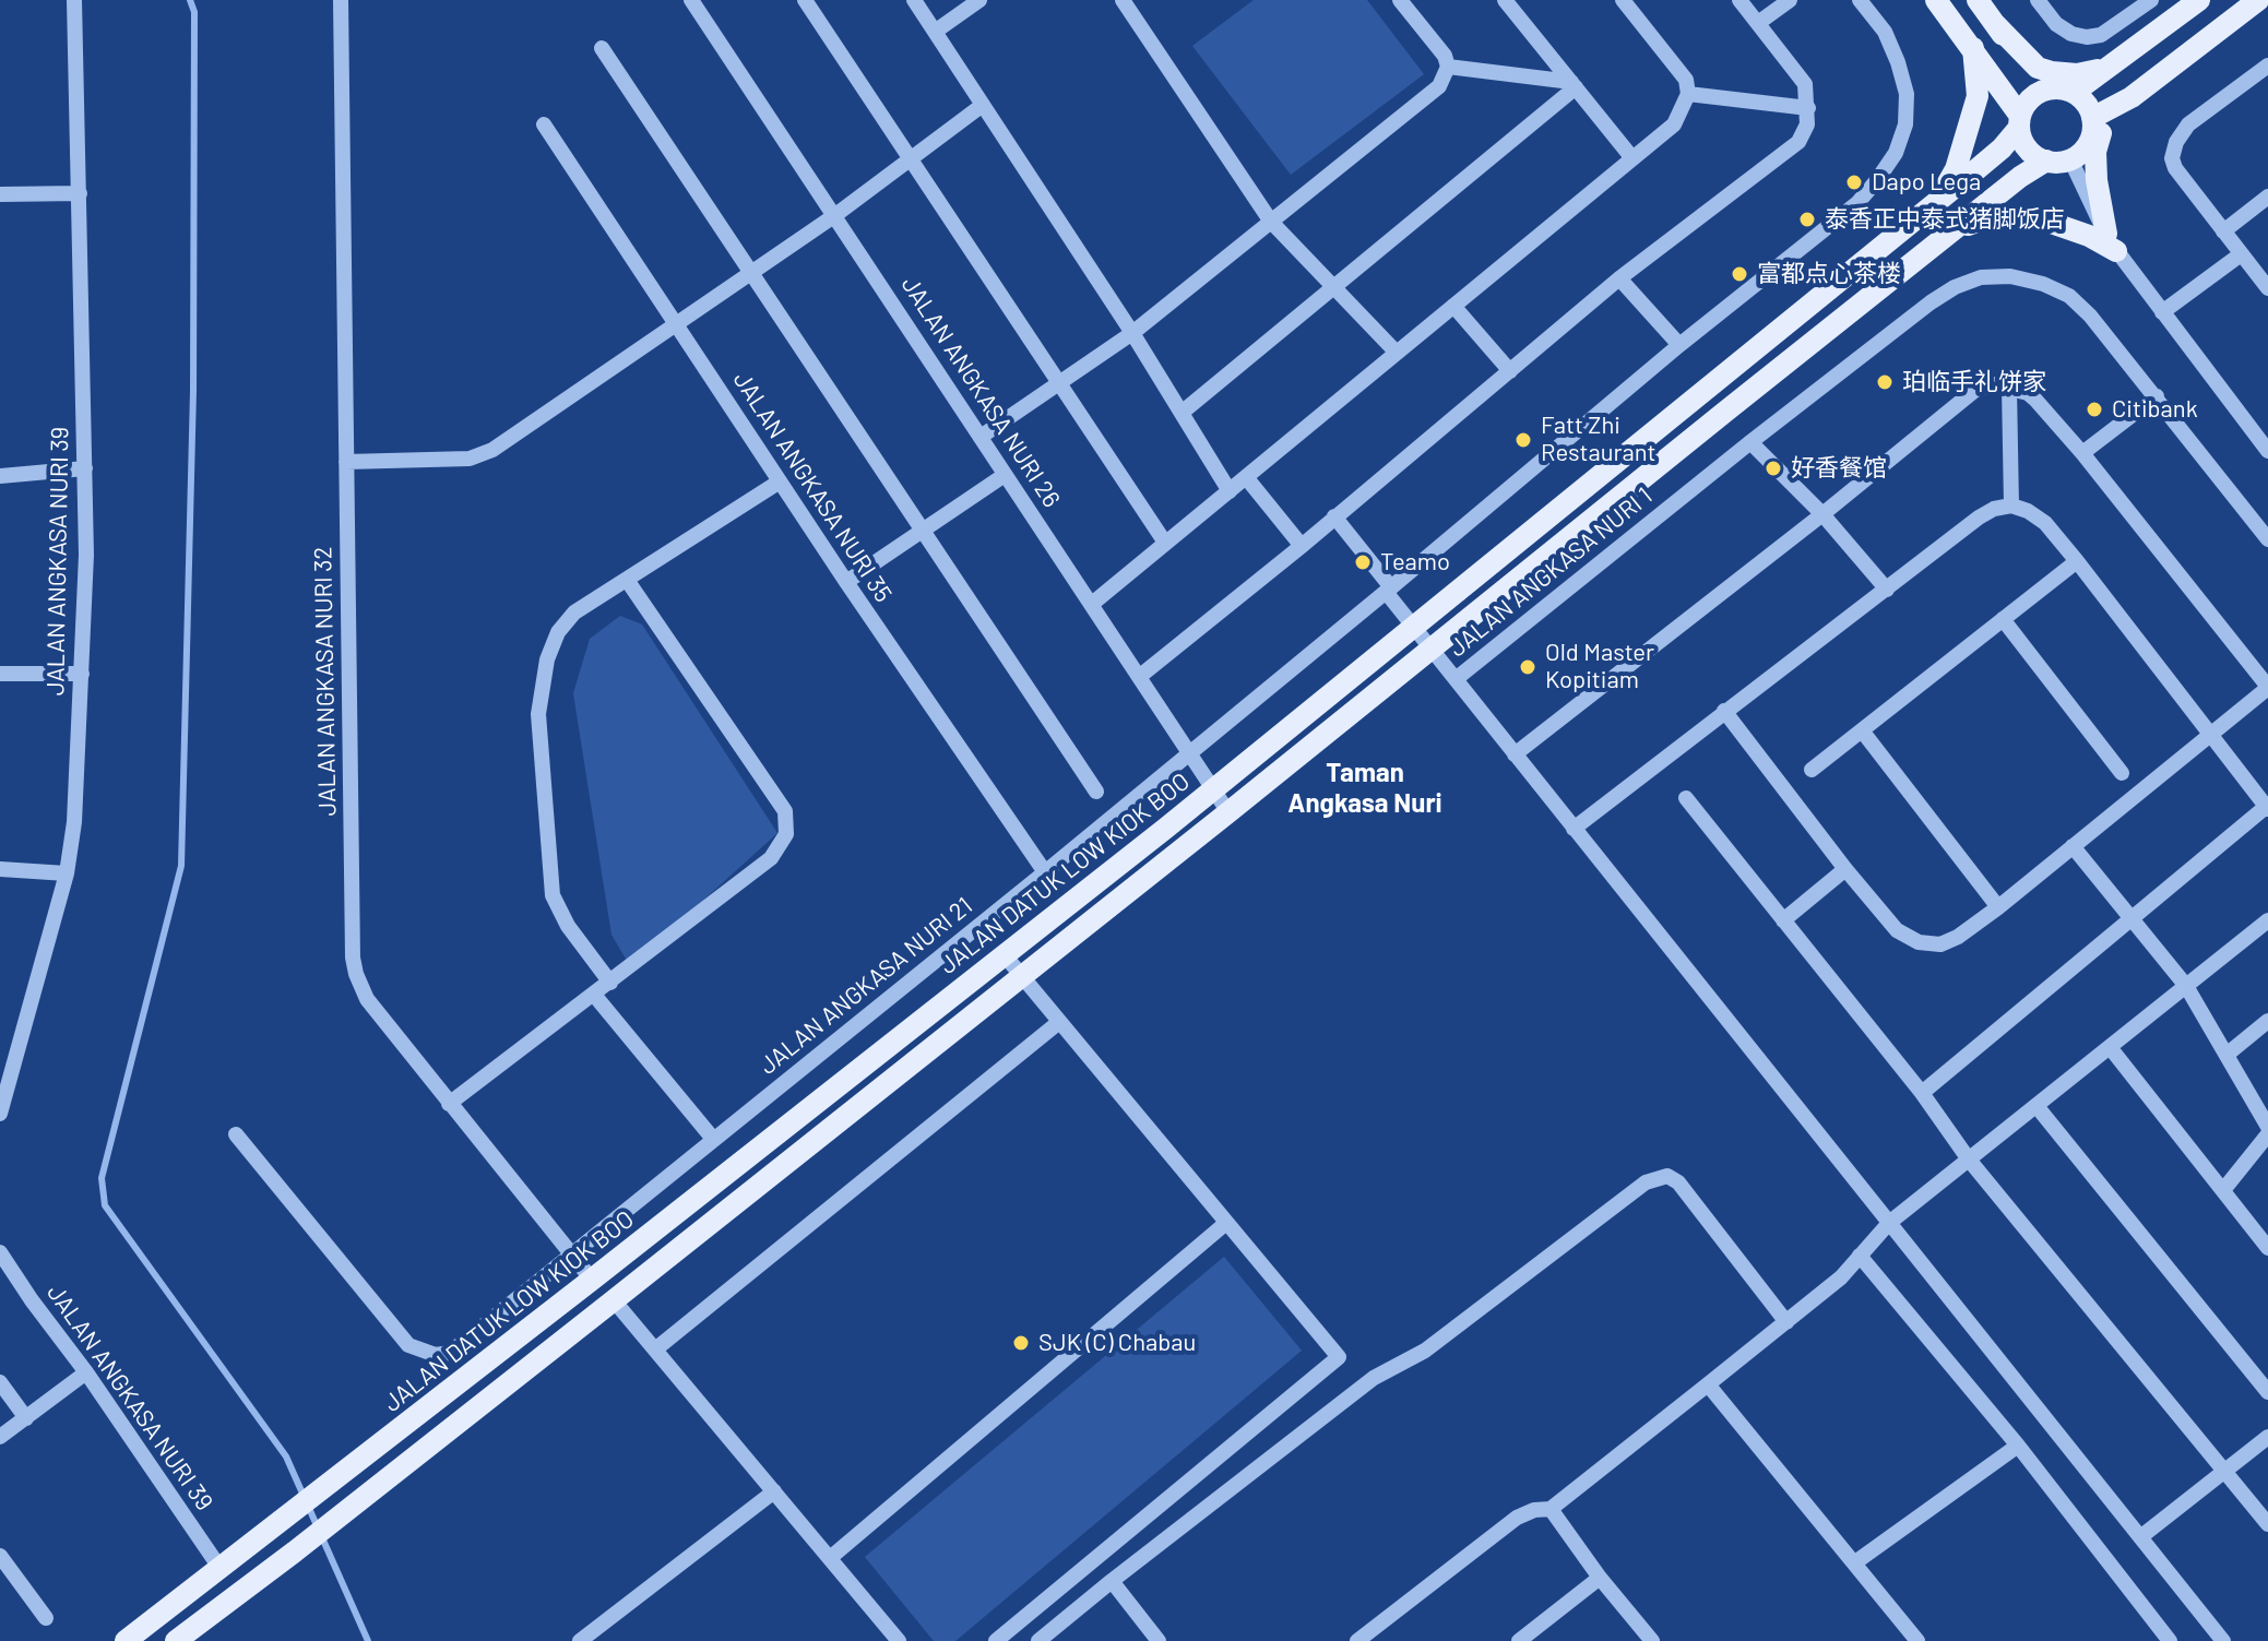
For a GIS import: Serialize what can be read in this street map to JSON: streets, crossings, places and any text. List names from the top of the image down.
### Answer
{
  "streets": {
    "main road": ["JALAN DATUK LOW KIOK BOO"],
    "street": [
      "JALAN ANGKASA NURI 26",
      "JALAN ANGKASA NURI 35",
      "JALAN ANGKASA NURI 39",
      "JALAN ANGKASA NURI 1",
      "JALAN ANGKASA NURI 32",
      "JALAN ANGKASA NURI 21"
    ]
  },
  "crossings": [
    ["JALAN ANGKASA NURI 26", "JALAN DATUK LOW KIOK BOO"],
    ["JALAN ANGKASA NURI 26", "JALAN ANGKASA NURI 21"],
    ["JALAN ANGKASA NURI 35", "JALAN ANGKASA NURI 21"],
    ["JALAN ANGKASA NURI 39", "JALAN DATUK LOW KIOK BOO"],
    ["JALAN ANGKASA NURI 32", "JALAN DATUK LOW KIOK BOO"],
    ["JALAN ANGKASA NURI 32", "JALAN ANGKASA NURI 21"]
  ],
  "districts": ["Taman Angkasa Nuri"],
  "places": [
    "Dapo Lega",
    "泰香正中泰式猪脚饭店",
    "富都点心茶楼",
    "珀临手礼饼家",
    "Citibank",
    "Fatt Zhi Restaurant",
    "好香餐馆",
    "Teamo",
    "Old Master Kopitiam",
    "SJK (C) Chabau"
  ]
}
